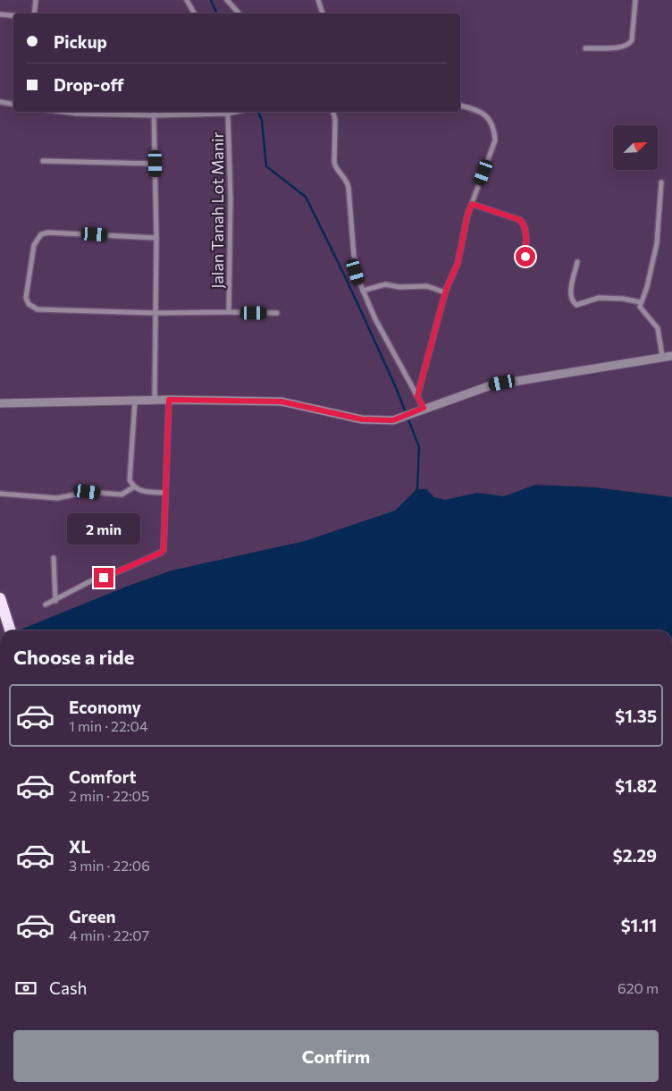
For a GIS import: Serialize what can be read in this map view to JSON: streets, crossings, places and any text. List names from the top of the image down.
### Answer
{
  "streets": {
    "street": ["Jalan Tanah Lot Manir"]
  },
  "north": "top right",
  "page": {
    "banner": ["Pickup", "Drop-off"],
    "bubble": "2 min",
    "heading": "Choose a ride",
    "list": [
      {
        "name": "Economy",
        "note": "1 min · 22:04",
        "value": "$1.35"
      },
      {
        "name": "Comfort",
        "note": "2 min · 22:05",
        "value": "$1.82"
      },
      {
        "name": "XL",
        "note": "3 min · 22:06",
        "value": "$2.29"
      },
      {
        "name": "Green",
        "note": "4 min · 22:07",
        "value": "$1.11"
      }
    ],
    "pay": ["Cash", "620 m"],
    "buttons": "Confirm"
  }
}
